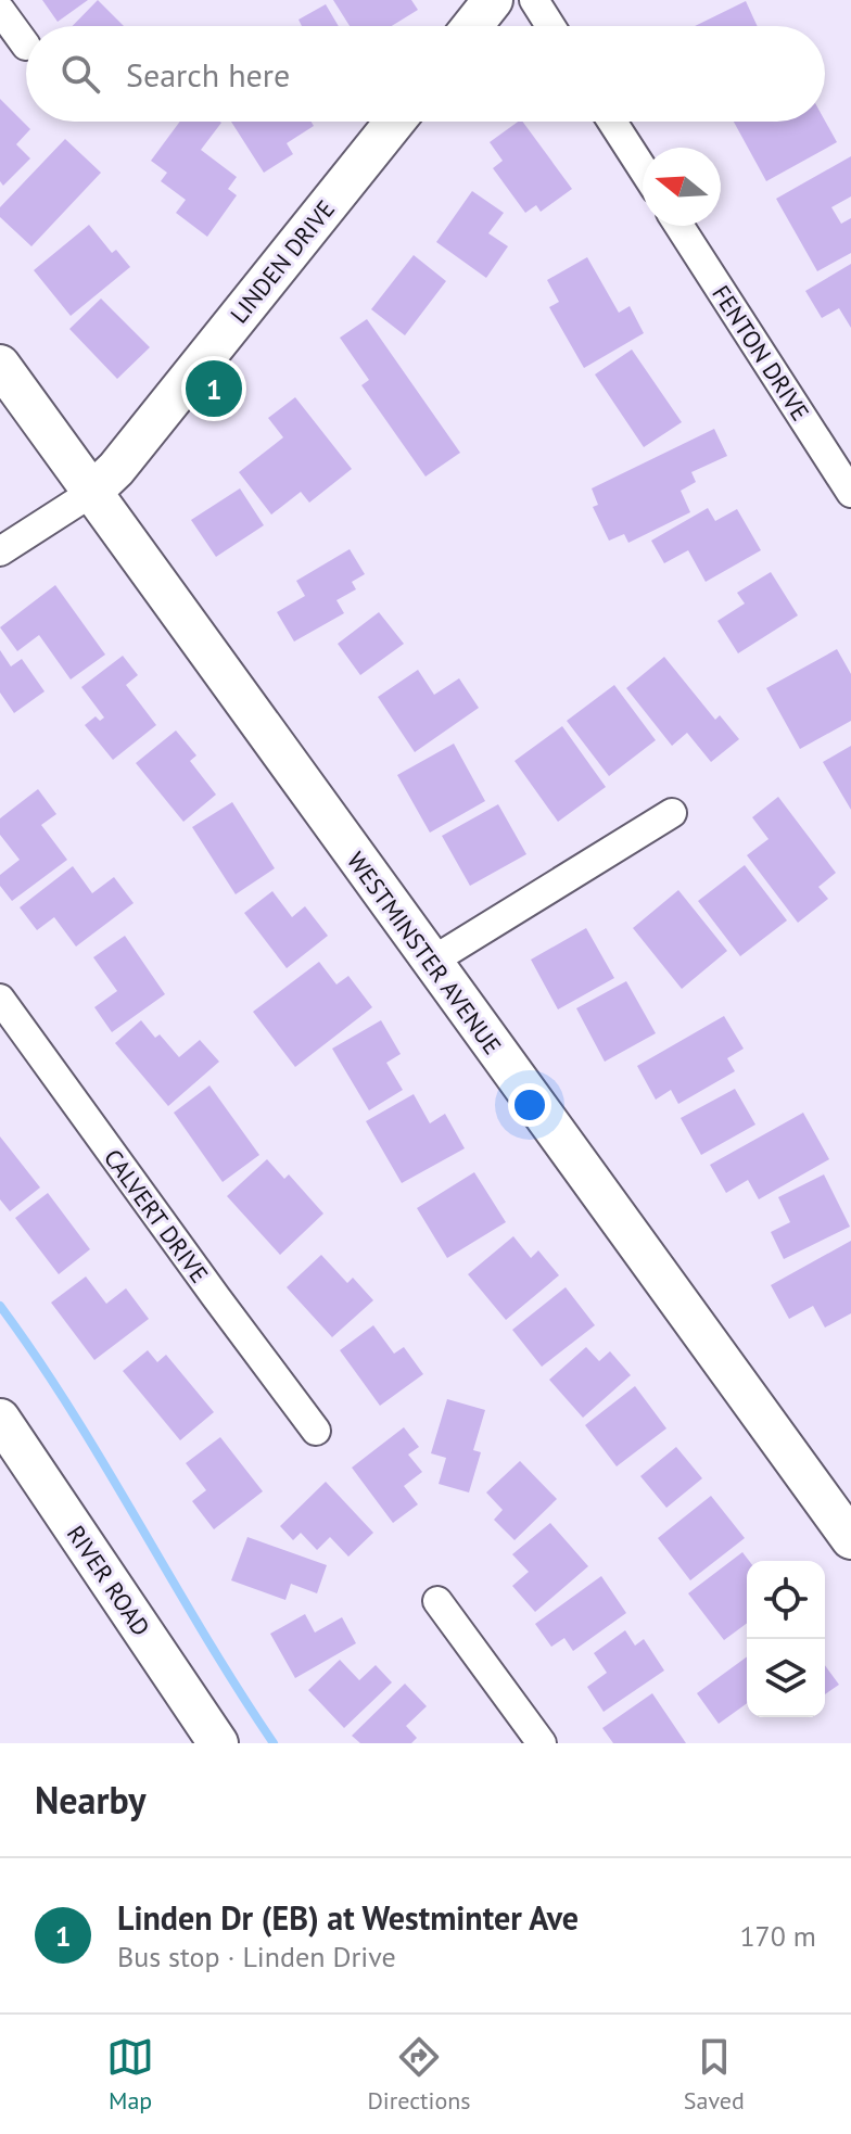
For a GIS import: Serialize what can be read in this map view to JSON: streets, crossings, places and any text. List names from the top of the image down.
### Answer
{
  "streets": {
    "street": [
      "LINDEN DRIVE",
      "FENTON DRIVE",
      "WESTMINSTER AVENUE",
      "CALVERT DRIVE",
      "RIVER ROAD"
    ]
  },
  "crossings": [
    ["LINDEN DRIVE", "WESTMINSTER AVENUE"]
  ],
  "north": "left",
  "page": {
    "search": "Search here",
    "pins": "1",
    "heading": "Nearby",
    "list": [
      {
        "mark": "1",
        "name": "Linden Dr (EB) at Westminter Ave",
        "note": "Bus stop · Linden Drive",
        "value": "170 m"
      }
    ],
    "nav": ["Map", "Directions", "Saved"]
  }
}
